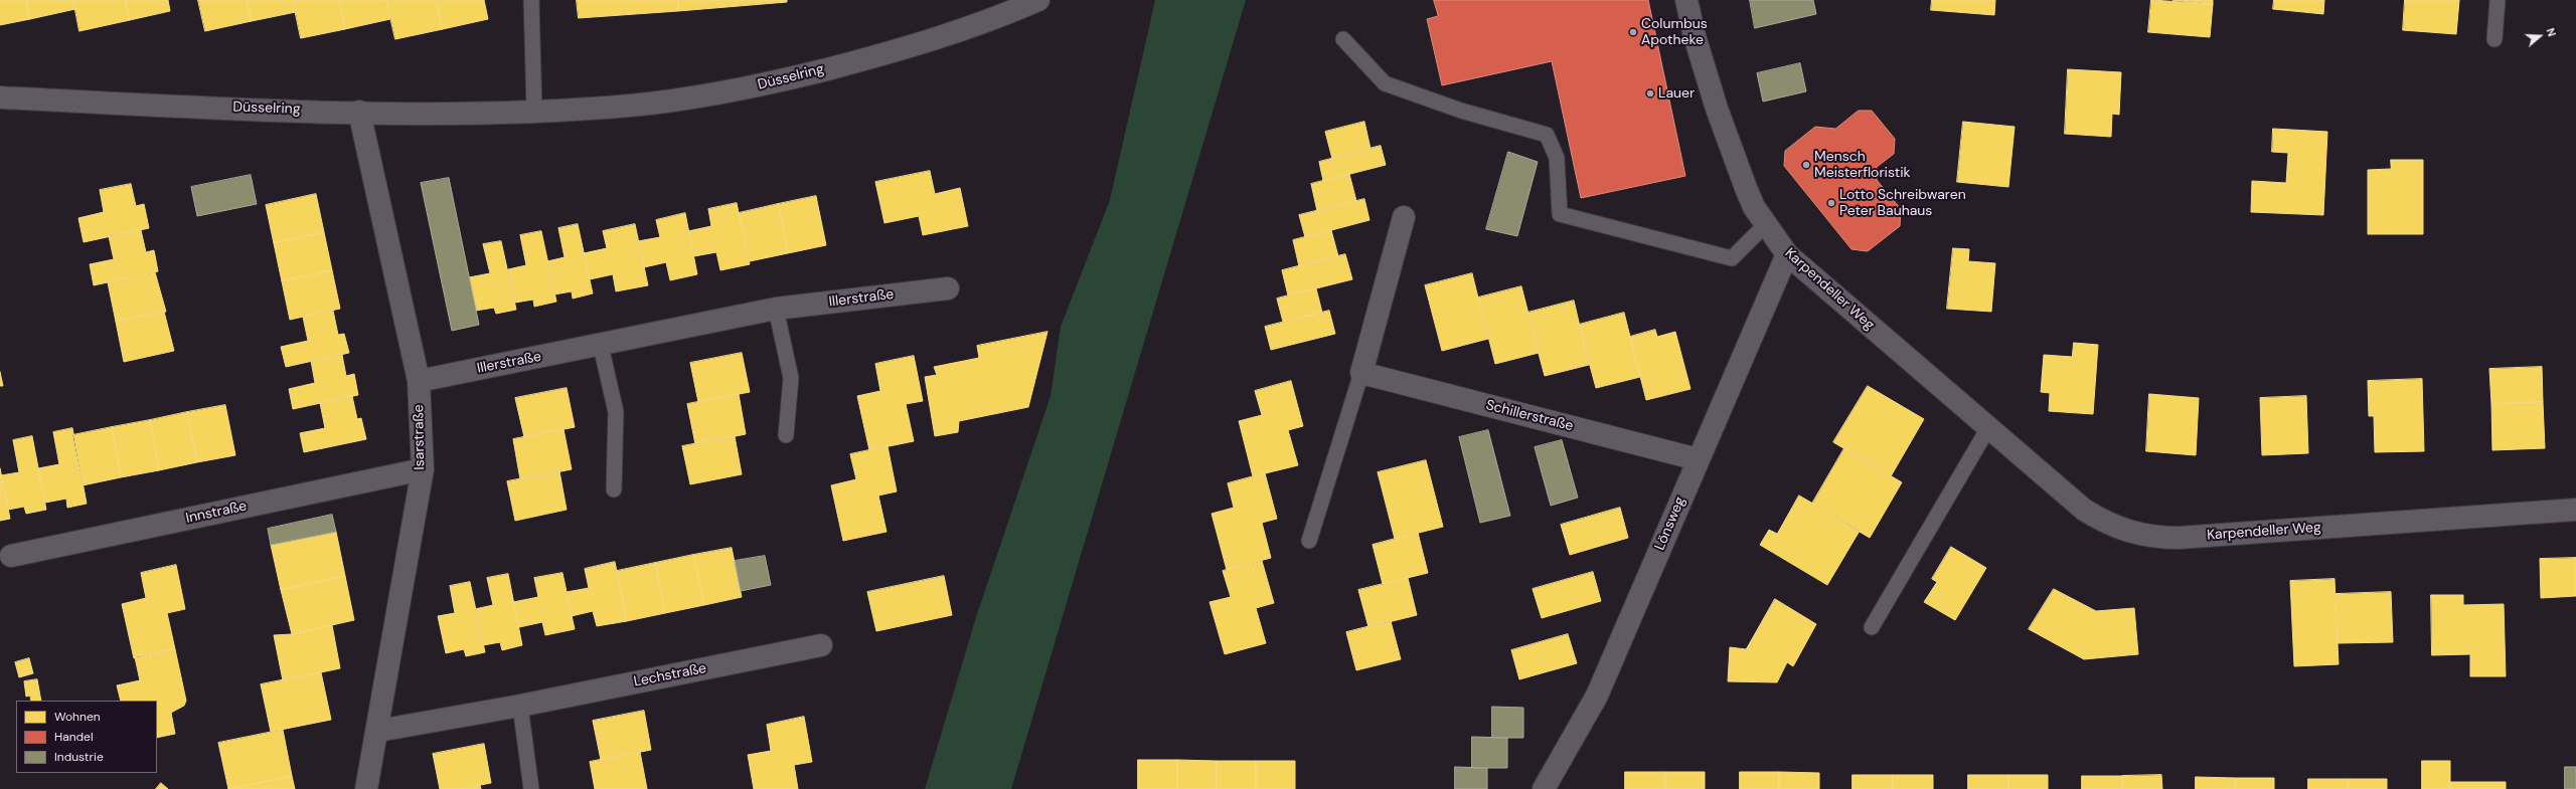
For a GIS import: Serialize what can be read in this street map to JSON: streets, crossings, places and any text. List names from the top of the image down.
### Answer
{
  "streets": {
    "street": [
      "Düsselring",
      "Karpendeller Weg",
      "Illerstraße",
      "Schillerstraße",
      "Isarstraße",
      "Innstraße",
      "Lönsweg",
      "Lechstraße"
    ]
  },
  "crossings": [
    ["Düsselring", "Isarstraße"],
    ["Karpendeller Weg", "Lönsweg"],
    ["Illerstraße", "Isarstraße"],
    ["Schillerstraße", "Lönsweg"],
    ["Isarstraße", "Innstraße"],
    ["Isarstraße", "Lechstraße"]
  ],
  "places": [
    "Columbus Apotheke",
    "Lauer",
    "Mensch Meisterfloristik",
    "Lotto Schreibwaren Peter Bauhaus"
  ],
  "legend": ["Wohnen", "Handel", "Industrie"],
  "north": "right"
}
